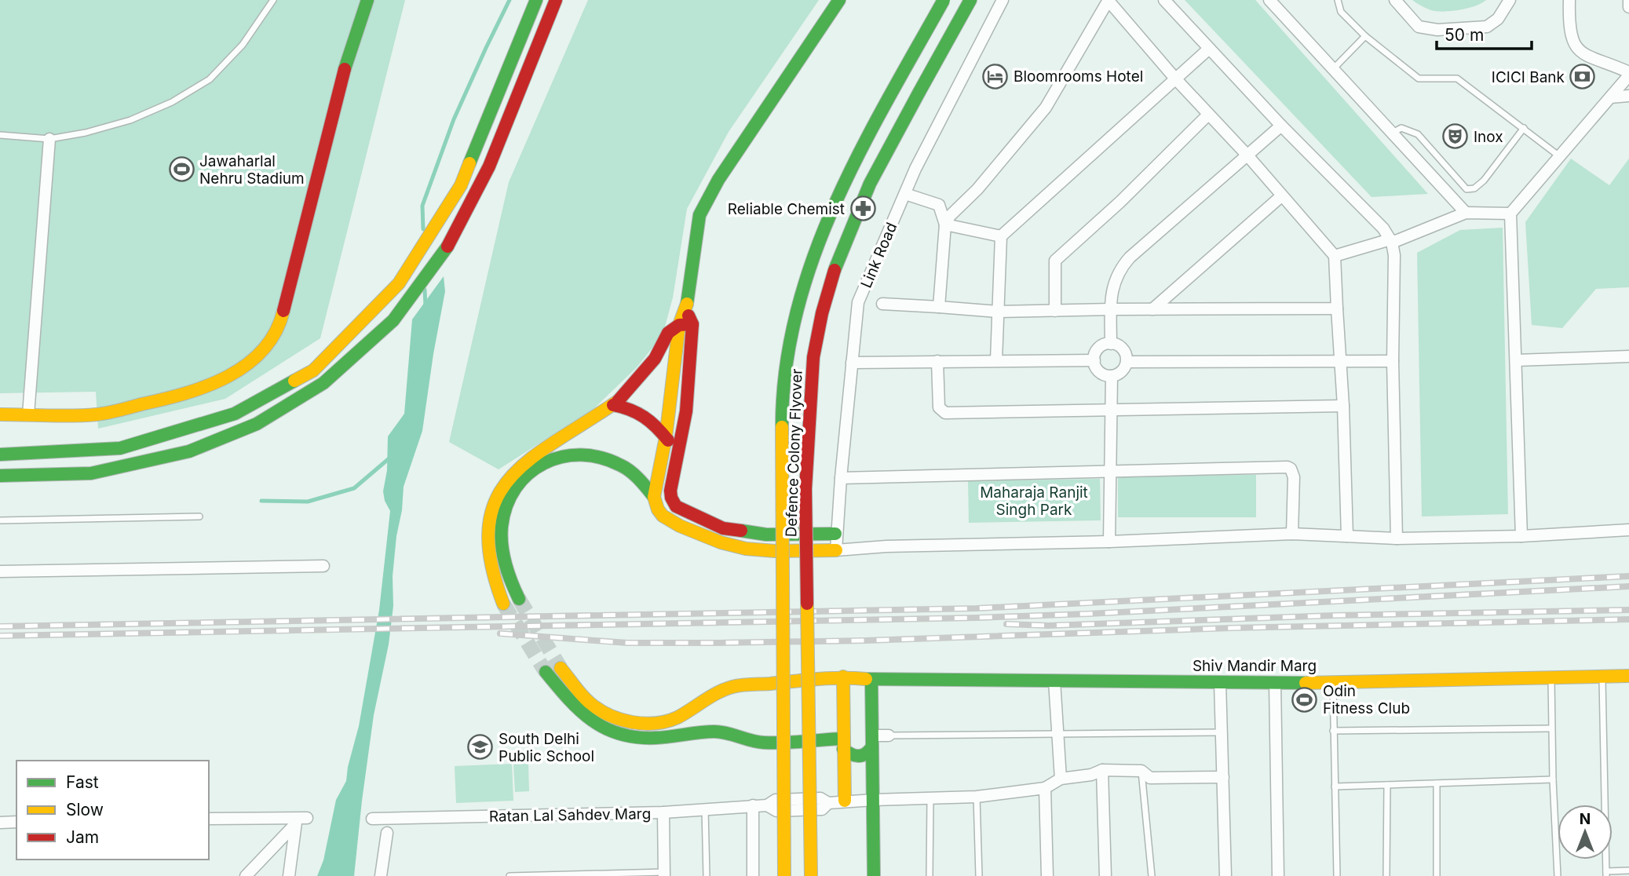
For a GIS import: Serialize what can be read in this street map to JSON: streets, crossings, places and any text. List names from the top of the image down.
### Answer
{
  "streets": {
    "main road": ["Defence Colony Flyover", "Shiv Mandir Marg"],
    "street": ["Link Road", "Ratan Lal Sahdev Marg"]
  },
  "parks": ["Maharaja Ranjit Singh Park"],
  "places": {
    "hotel": ["Bloomrooms Hotel"],
    "bank": ["ICICI Bank"],
    "theatre": ["Inox"],
    "sports": ["Jawaharlal Nehru Stadium", "Odin Fitness Club"],
    "pharmacy": ["Reliable Chemist"],
    "school or university": ["South Delhi Public School"]
  },
  "legend": ["Fast", "Slow", "Jam"],
  "scale_bar": "50 m",
  "north": "top"
}
